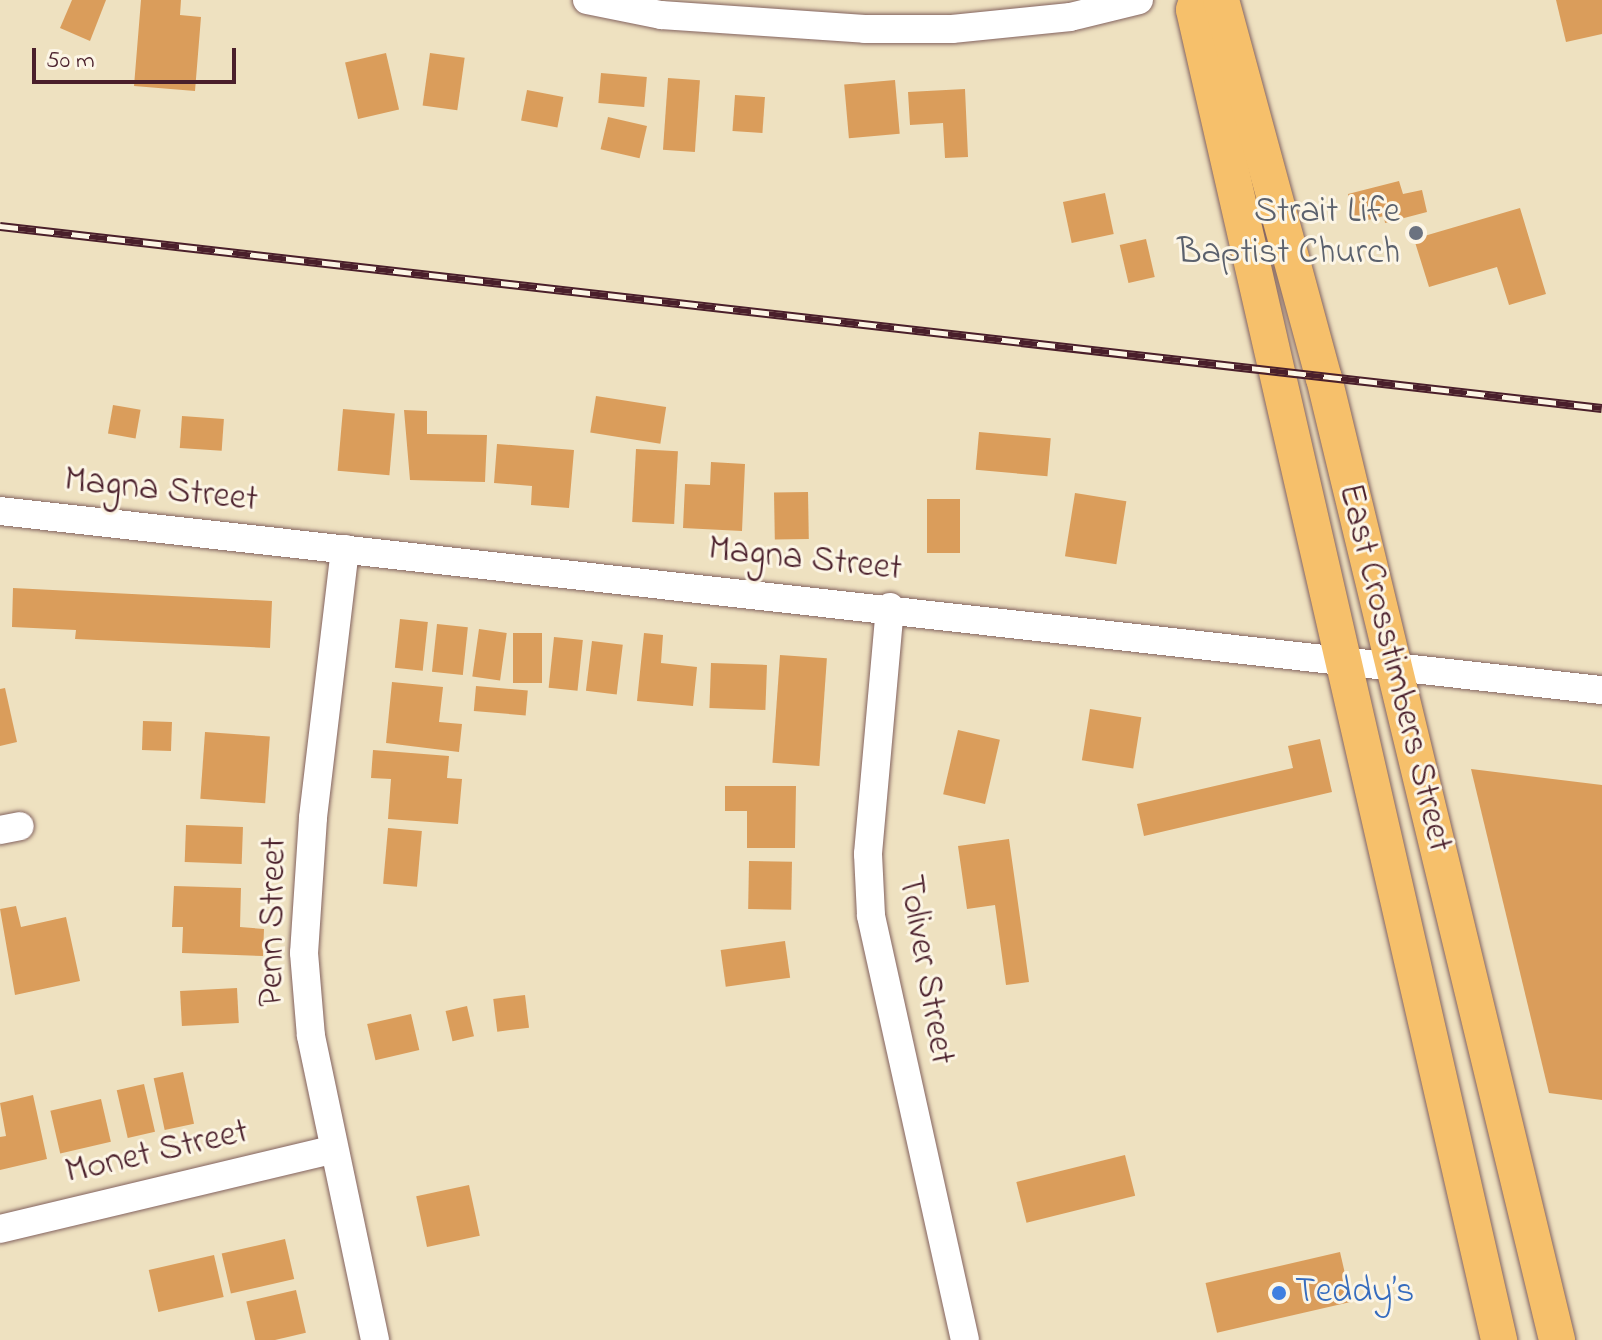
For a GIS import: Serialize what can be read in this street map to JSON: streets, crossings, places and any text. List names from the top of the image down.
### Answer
{
  "streets": {
    "main road": ["East Crosstimbers Street"],
    "street": [
      "Magna Street",
      "Penn Street",
      "Toliver Street",
      "Monet Street"
    ]
  },
  "crossings": [
    ["Magna Street", "East Crosstimbers Street"],
    ["Magna Street", "Penn Street"],
    ["Magna Street", "Toliver Street"],
    ["Penn Street", "Monet Street"]
  ],
  "places": ["Strait Life Baptist Church", "Teddy’s"],
  "scale_bar": "50 m"
}
